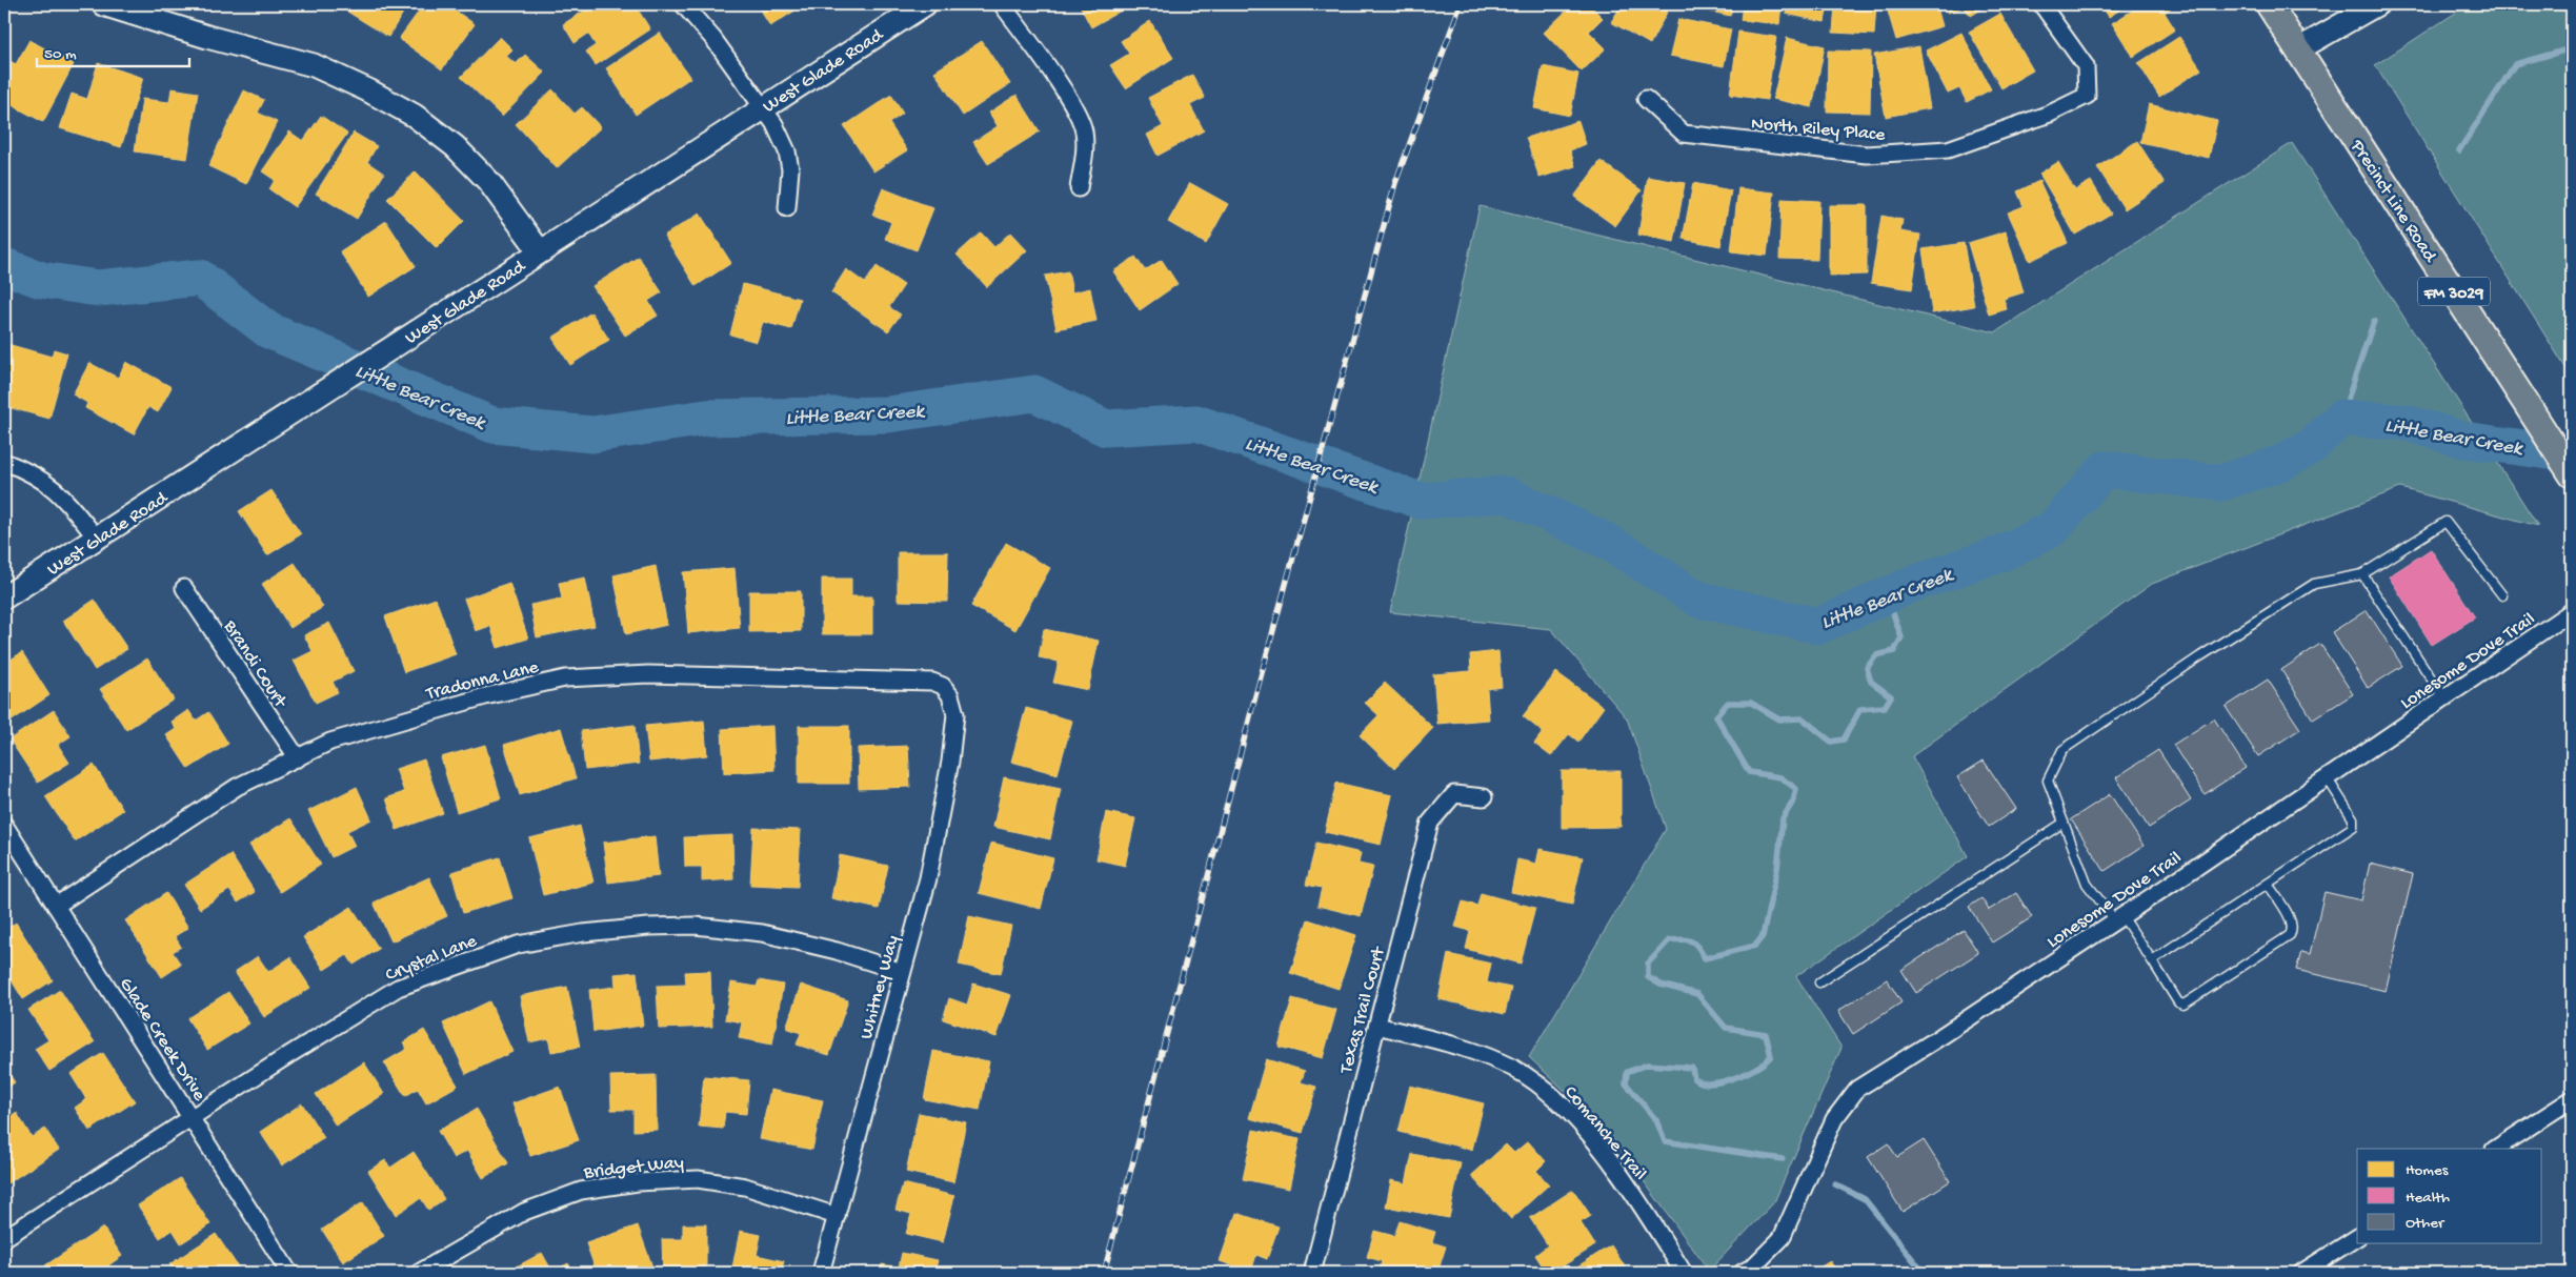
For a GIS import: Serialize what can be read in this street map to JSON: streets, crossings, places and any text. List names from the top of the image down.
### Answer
{
  "streets": {
    "main road": ["West Glade Road", "Precinct Line Road", "FM 3029"],
    "street": [
      "North Riley Place",
      "Lonesome Dove Trail",
      "Brandi Court",
      "Tradonna Lane",
      "Crystal Lane",
      "Whitney Way",
      "Texas Trail Court",
      "Glade Creek Drive",
      "Comanche Trail",
      "Bridget Way"
    ]
  },
  "crossings": [
    ["Brandi Court", "Tradonna Lane"],
    ["Tradonna Lane", "Whitney Way"],
    ["Tradonna Lane", "Glade Creek Drive"],
    ["Crystal Lane", "Whitney Way"],
    ["Crystal Lane", "Glade Creek Drive"],
    ["Whitney Way", "Bridget Way"],
    ["Texas Trail Court", "Comanche Trail"]
  ],
  "water": ["Little Bear Creek"],
  "legend": ["Homes", "Health", "Other"],
  "scale_bar": "50 m"
}
